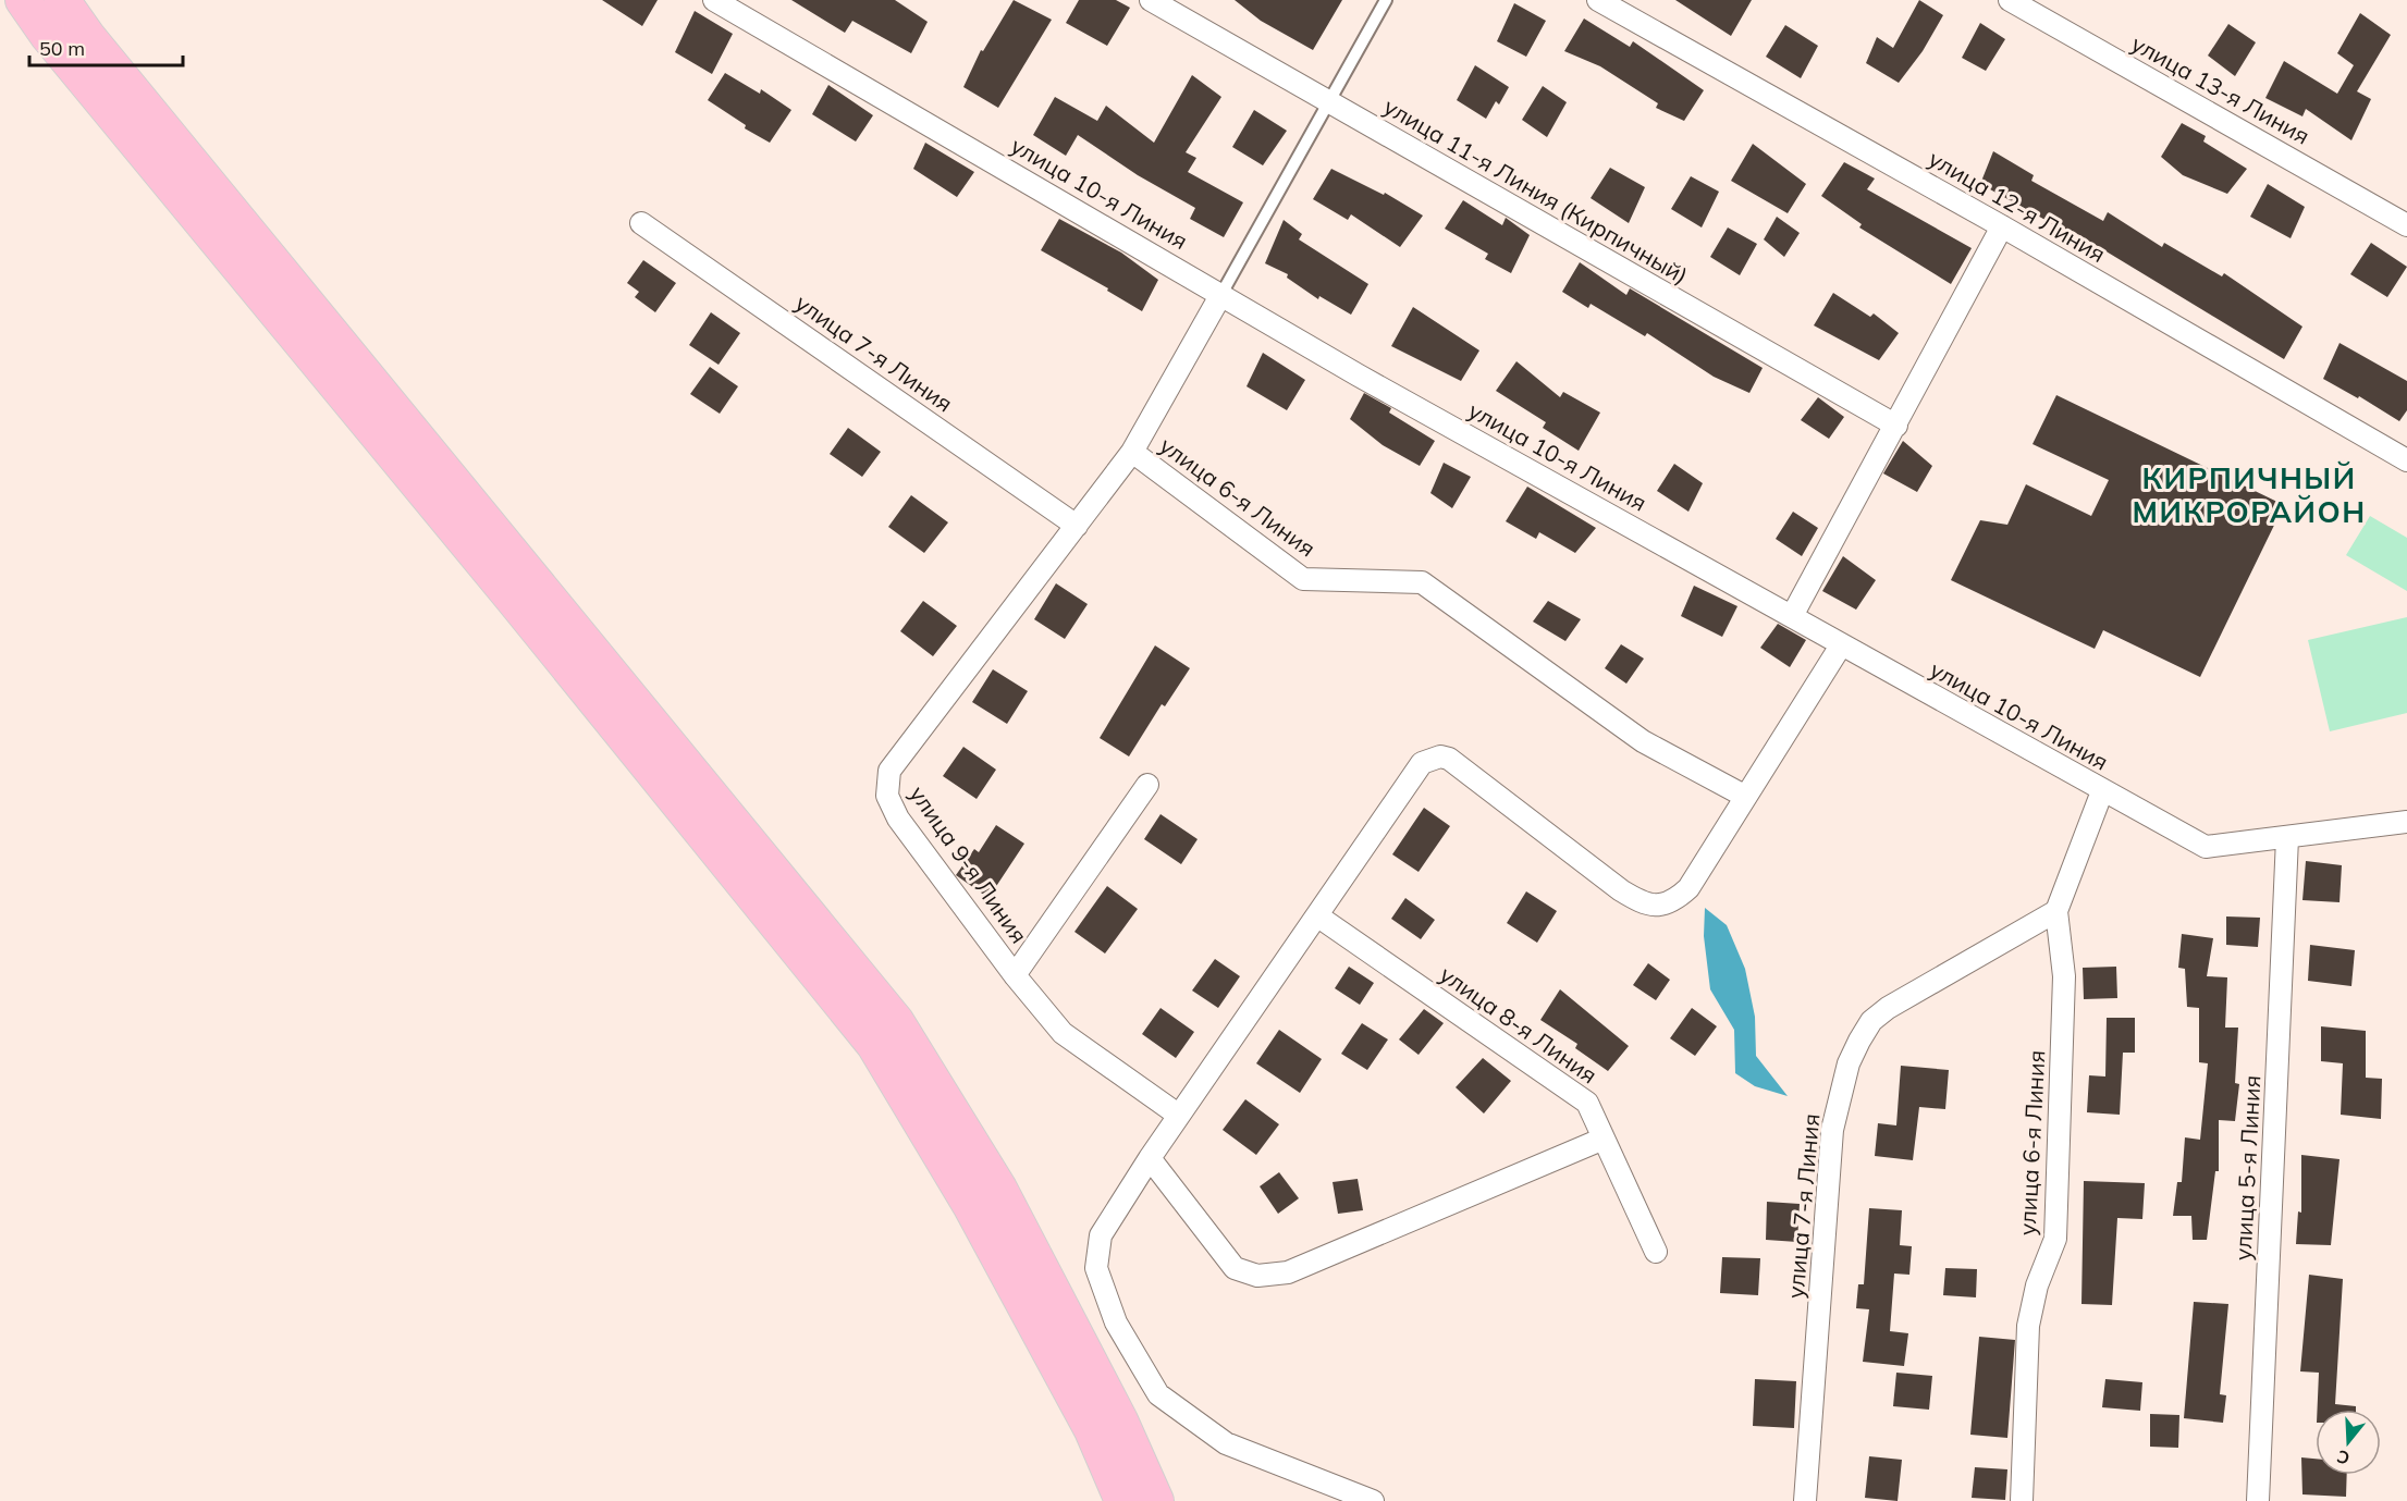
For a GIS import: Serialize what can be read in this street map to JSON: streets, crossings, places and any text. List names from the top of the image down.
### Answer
{
  "streets": {
    "street": [
      "улица 13-я Линия",
      "улица 11-я Линия (Кирпичный)",
      "улица 10-я Линия",
      "улица 12-я Линия",
      "улица 7-я Линия",
      "улица 6-я Линия",
      "улица 9-я Линия",
      "улица 8-я Линия",
      "улица 5-я Линия"
    ]
  },
  "crossings": [
    ["улица 10-я Линия", "улица 6-я Линия"],
    ["улица 10-я Линия", "улица 5-я Линия"],
    ["улица 7-я Линия", "улица 6-я Линия"],
    ["улица 7-я Линия", "улица 9-я Линия"],
    ["улица 6-я Линия", "улица 9-я Линия"]
  ],
  "districts": ["КИРПИЧНЫЙ МИКРОРАЙОН"],
  "scale_bar": "50 m",
  "north": "bottom"
}
